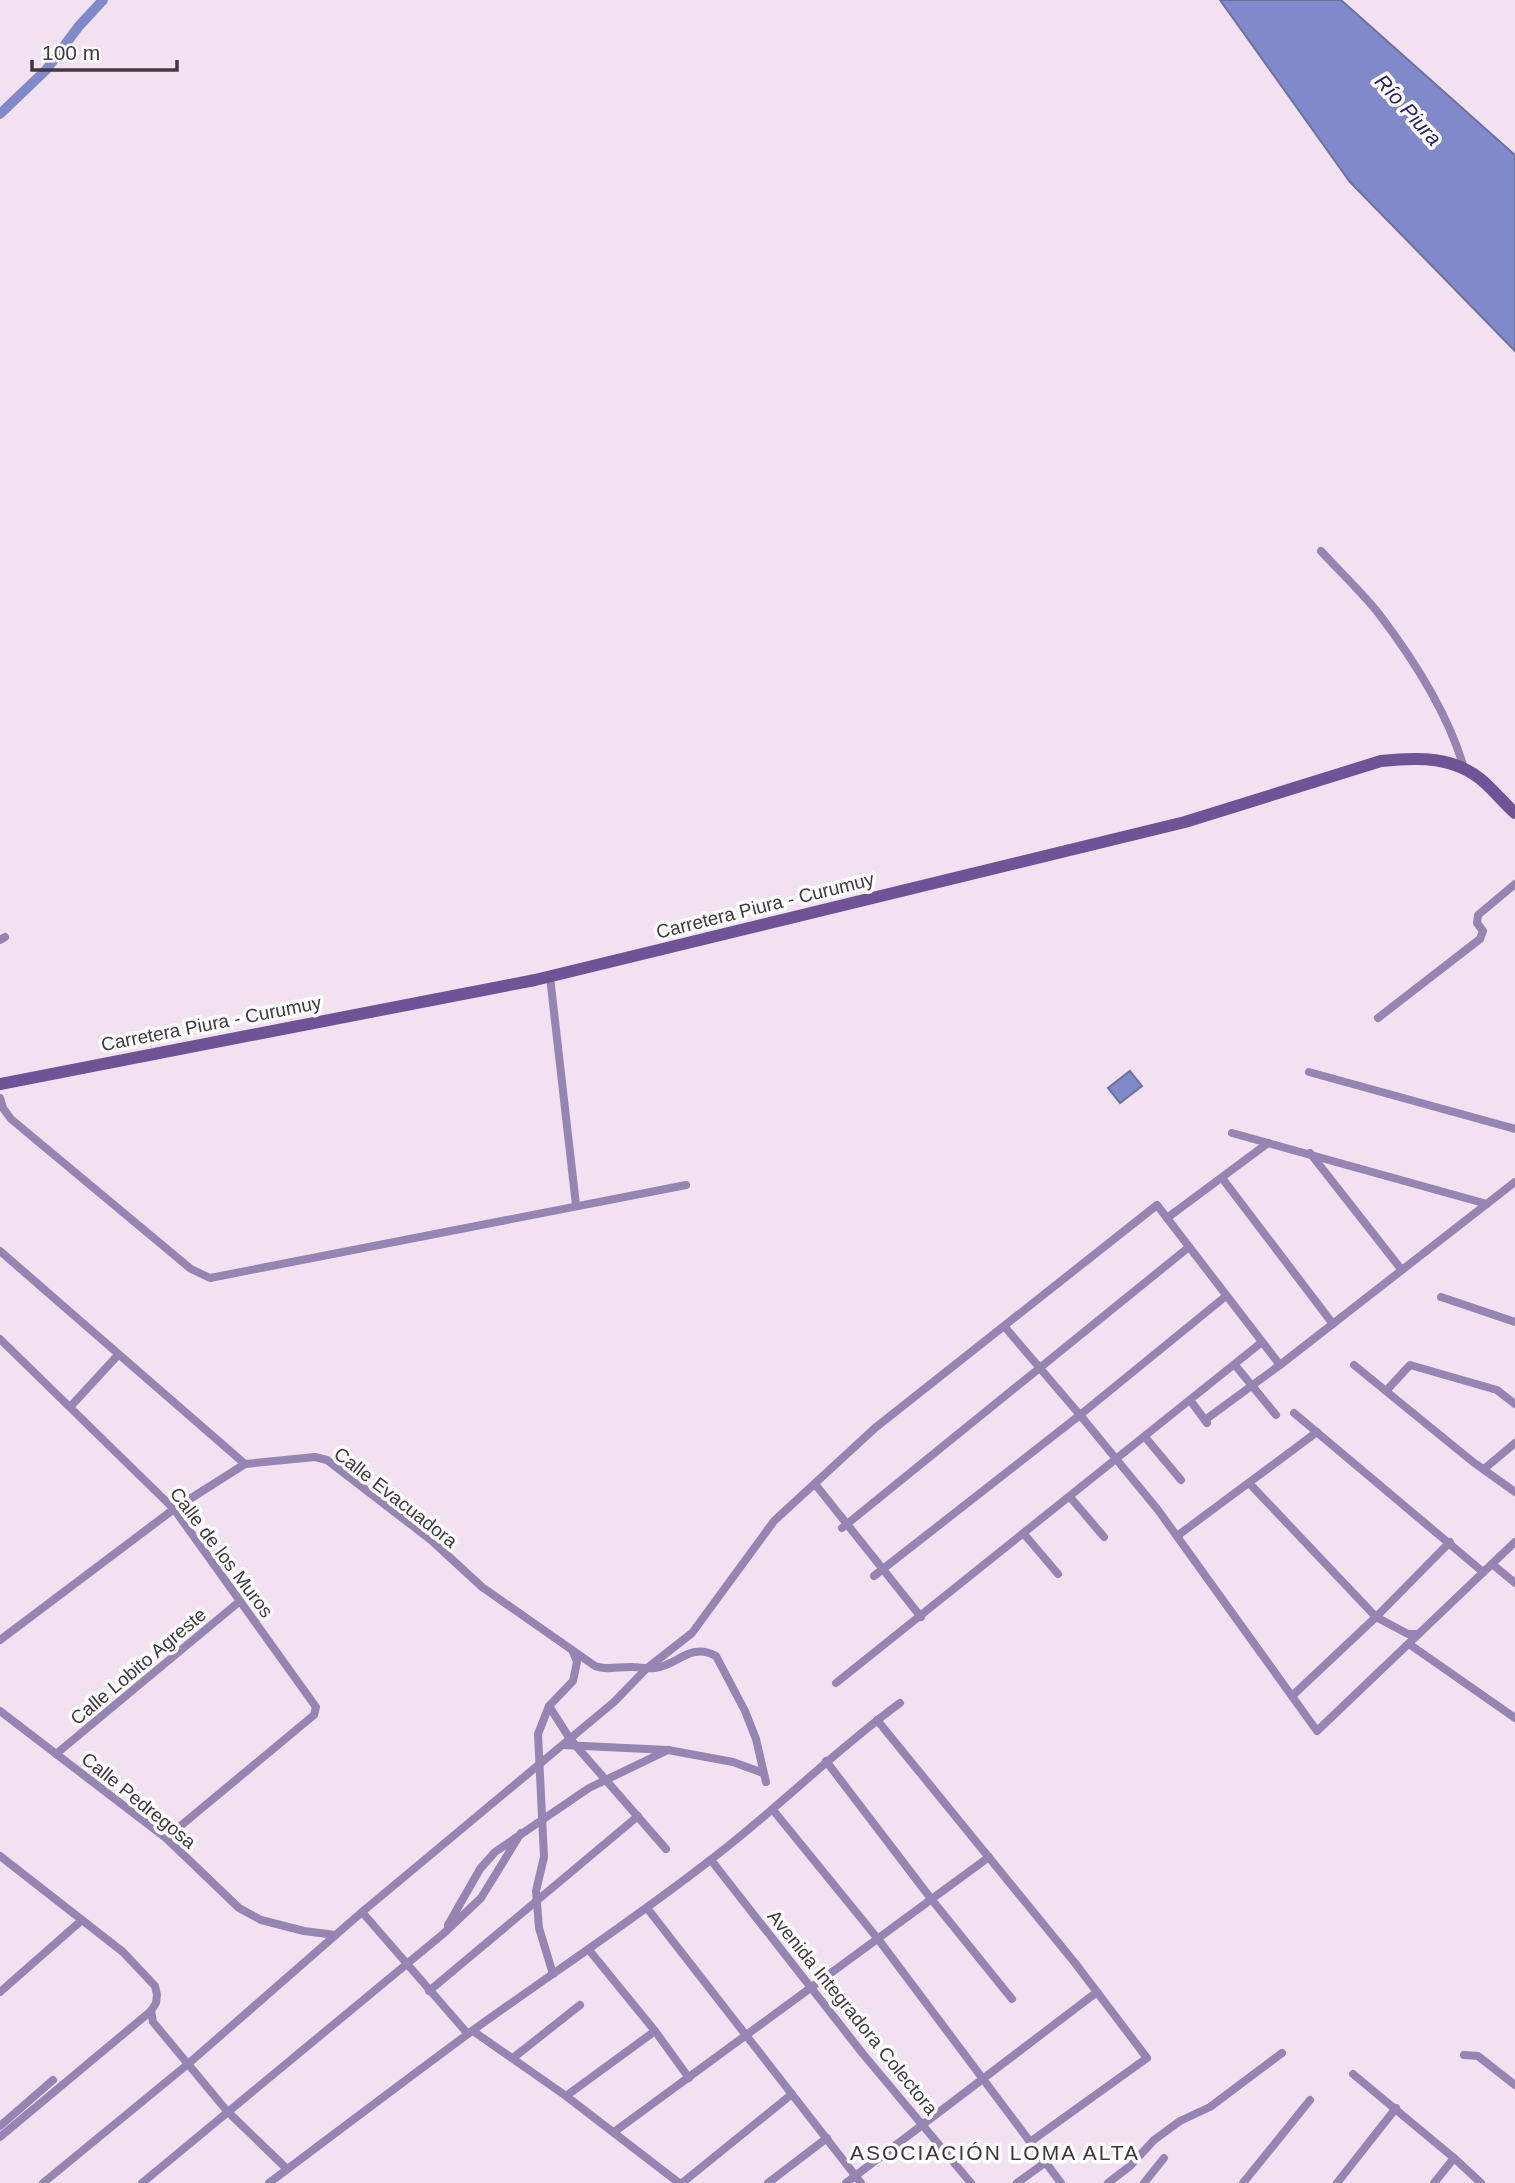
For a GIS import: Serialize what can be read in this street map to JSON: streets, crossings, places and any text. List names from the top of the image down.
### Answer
{
  "streets": {
    "main road": ["Carretera Piura - Curumuy"],
    "street": [
      "Calle Evacuadora",
      "Calle de los Muros",
      "Calle Lobito Agreste",
      "Calle Pedregosa",
      "Avenida Integradora Colectora"
    ]
  },
  "crossings": [
    ["Calle de los Muros", "Calle Lobito Agreste"],
    ["Calle de los Muros", "Calle Pedregosa"],
    ["Calle Lobito Agreste", "Calle Pedregosa"]
  ],
  "districts": ["ASOCIACIÓN LOMA ALTA"],
  "water": ["Río Piura"],
  "scale_bar": "100 m"
}
